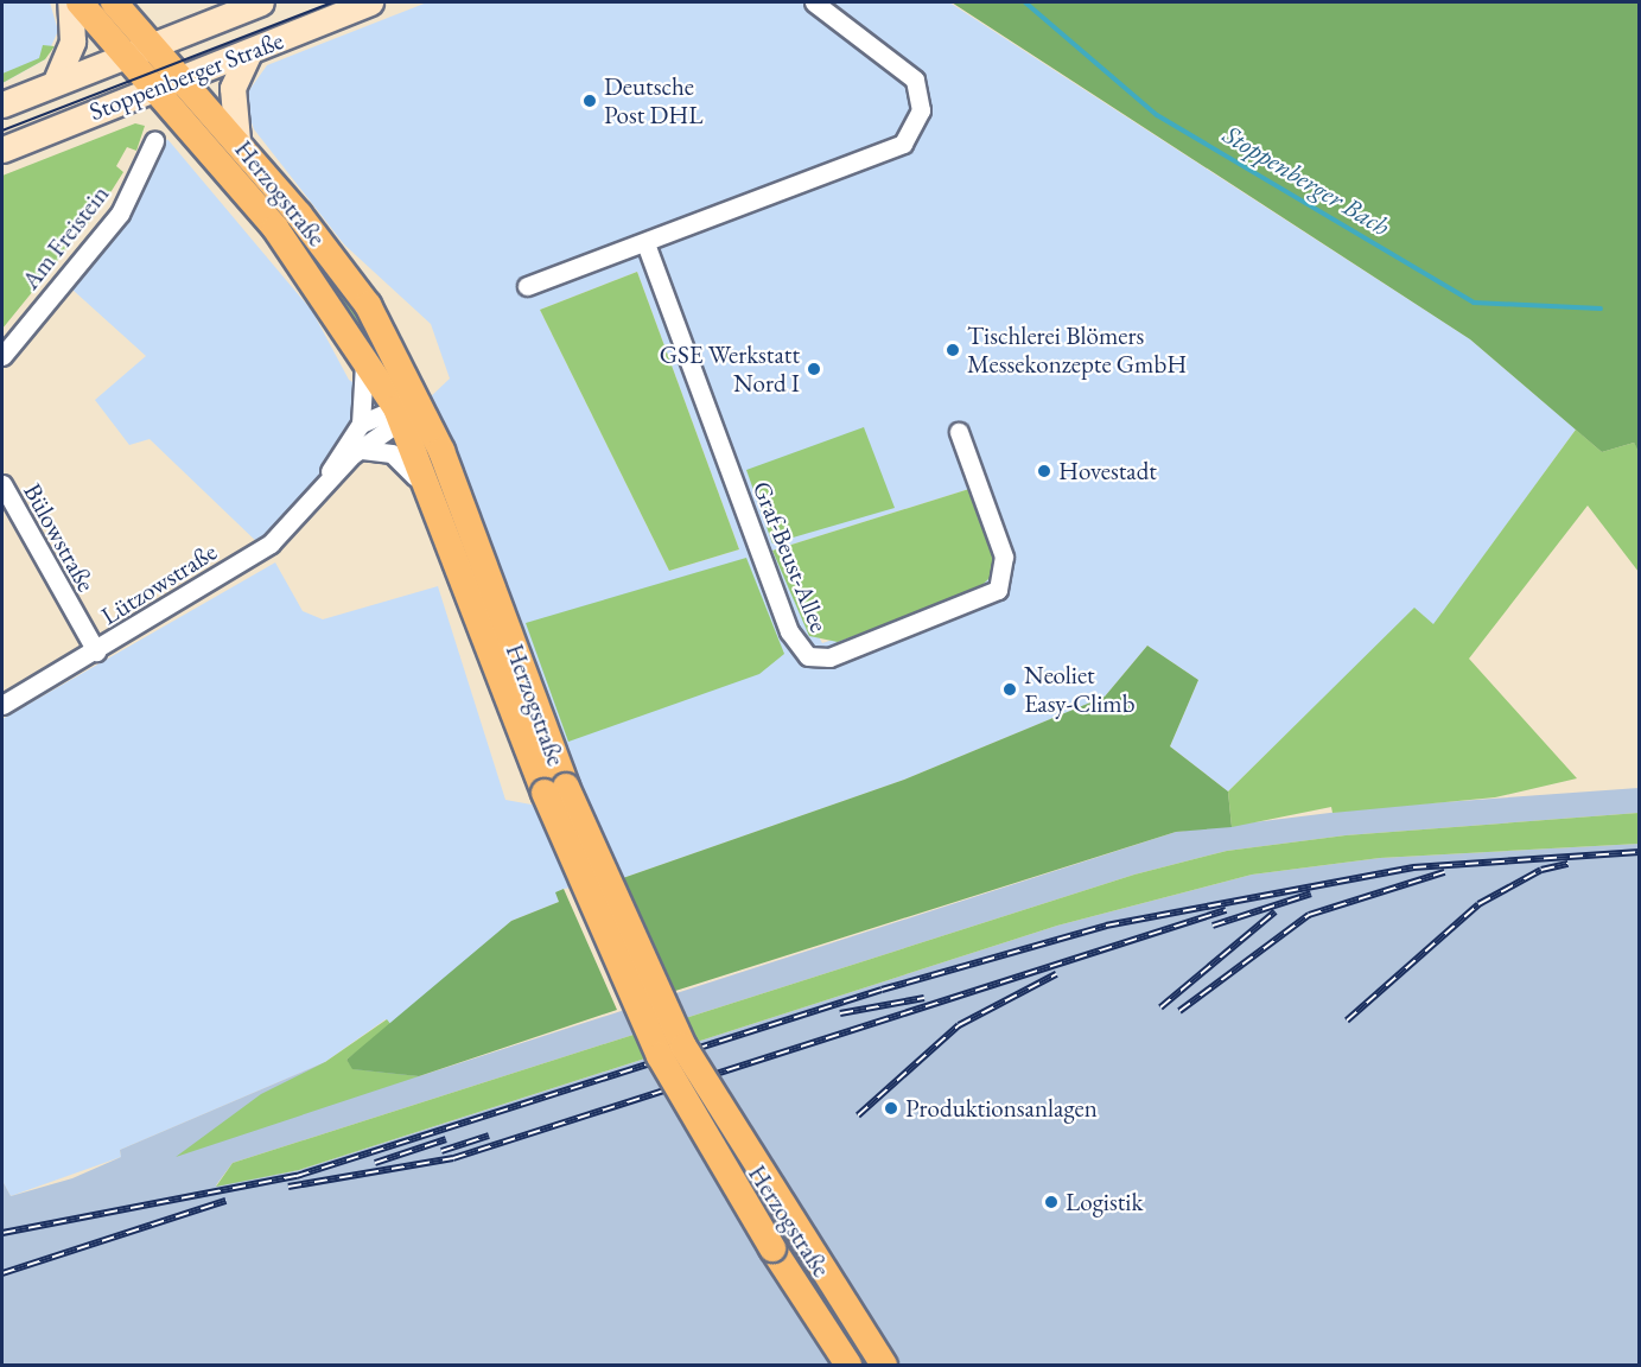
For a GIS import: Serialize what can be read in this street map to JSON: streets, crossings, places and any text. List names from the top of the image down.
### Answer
{
  "streets": {
    "main road": ["Stoppenberger Straße", "Herzogstraße"],
    "street": [
      "Am Freistein",
      "Bülowstraße",
      "Graf-Beust-Allee",
      "Lützowstraße"
    ]
  },
  "crossings": [
    ["Stoppenberger Straße", "Herzogstraße"],
    ["Herzogstraße", "Lützowstraße"],
    ["Bülowstraße", "Lützowstraße"]
  ],
  "water": ["Stoppenberger Bach"],
  "places": [
    "Deutsche Post DHL",
    "Tischlerei Blömers Messekonzepte GmbH",
    "GSE Werkstatt Nord I",
    "Hovestadt",
    "Neoliet Easy-Climb",
    "Produktionsanlagen",
    "Logistik"
  ]
}
